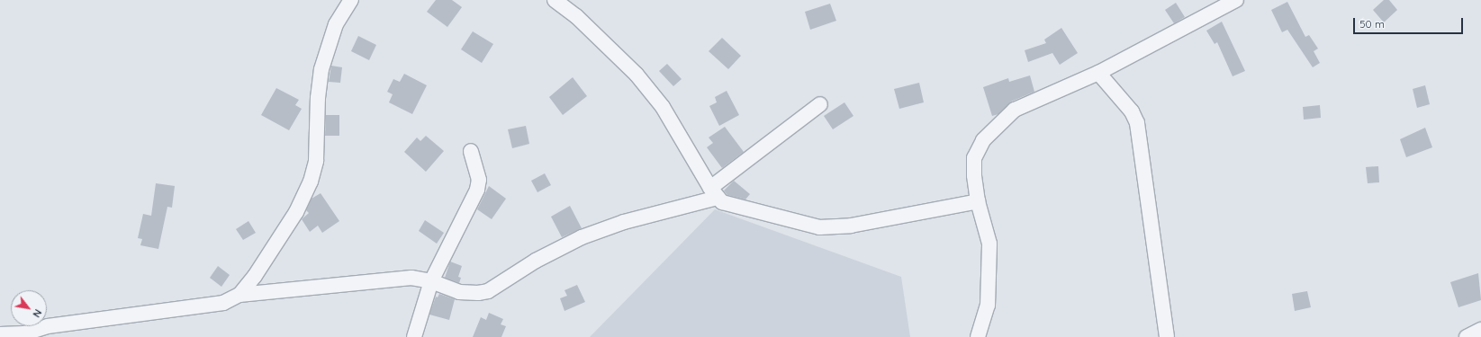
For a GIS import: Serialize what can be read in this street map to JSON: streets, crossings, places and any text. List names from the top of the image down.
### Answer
{
  "scale_bar": "50 m",
  "north": "bottom right"
}
